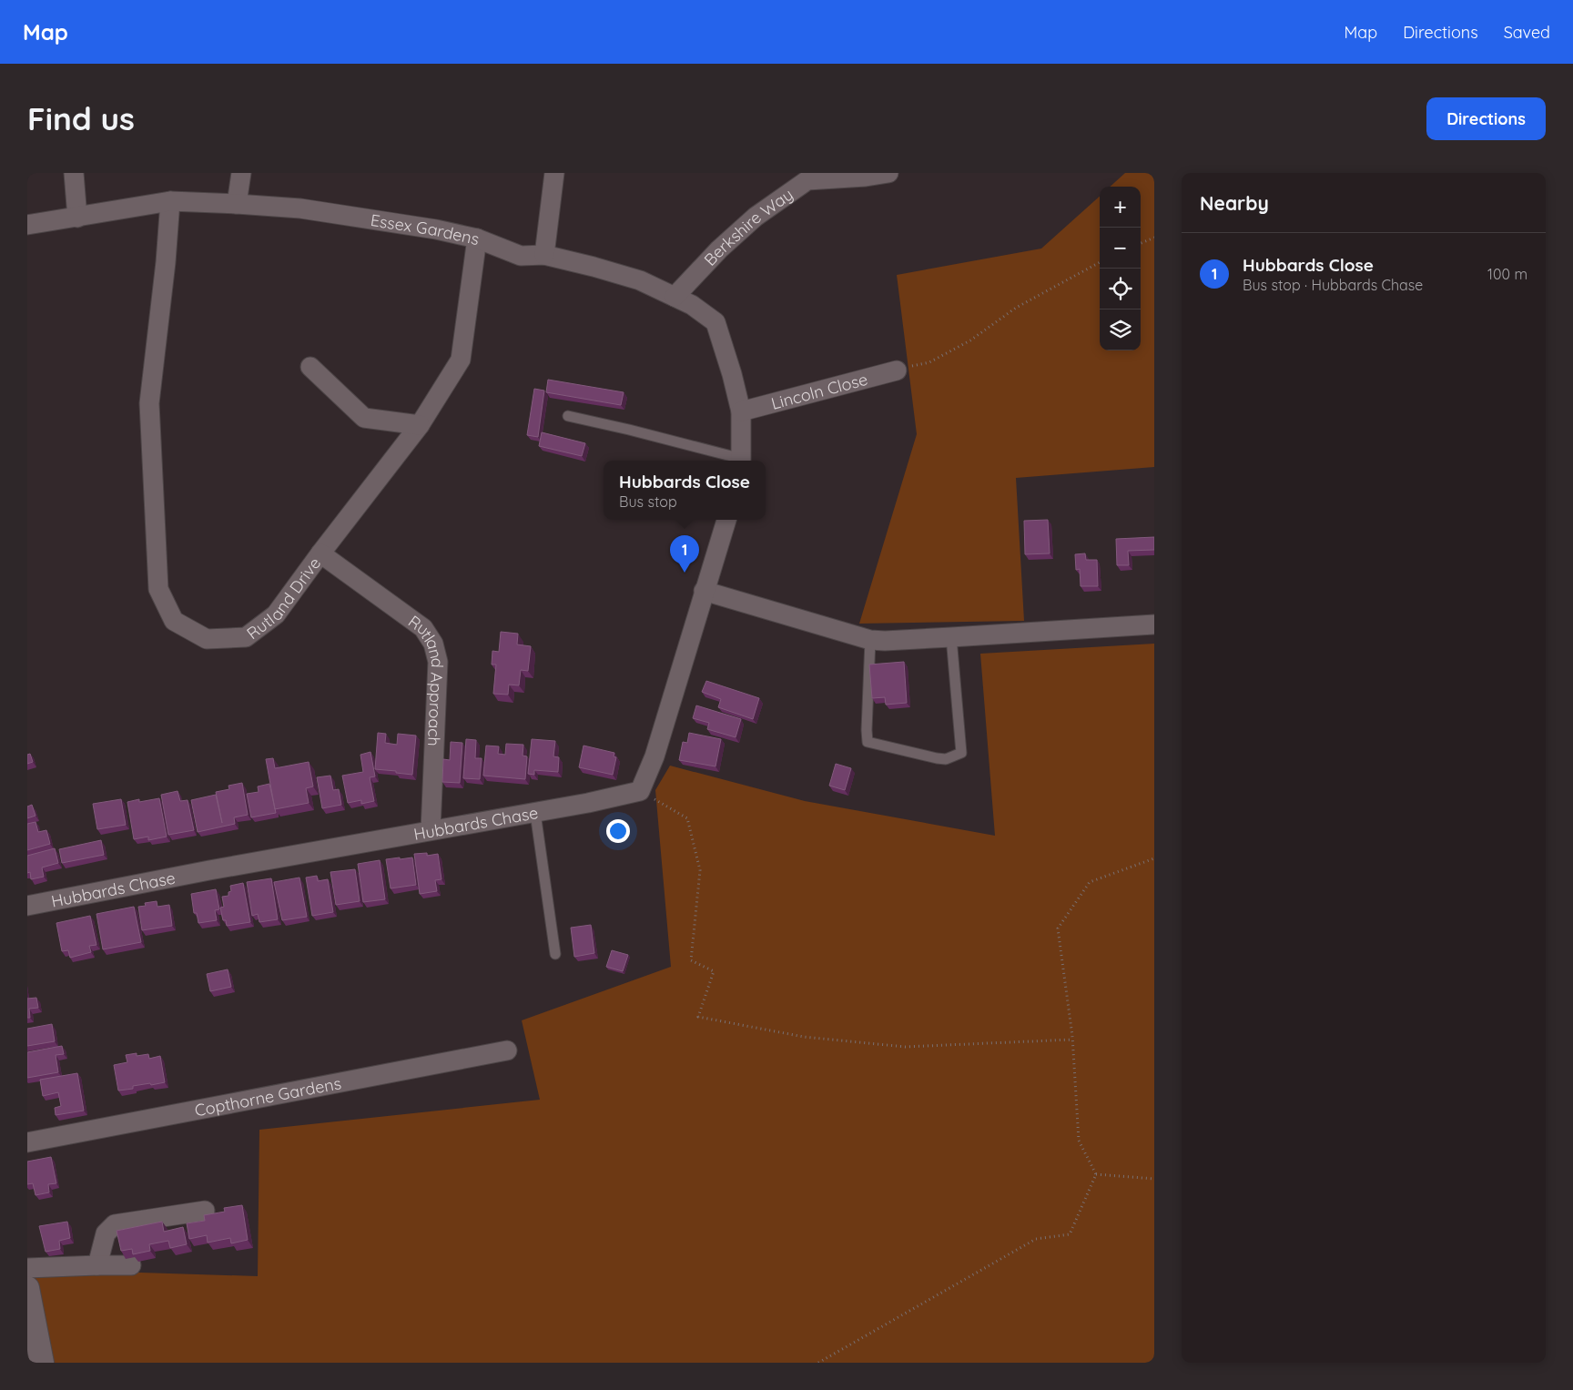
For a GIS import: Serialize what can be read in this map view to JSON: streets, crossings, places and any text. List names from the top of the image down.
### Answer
{
  "streets": {
    "street": [
      "Berkshire Way",
      "Essex Gardens",
      "Lincoln Close",
      "Rutland Drive",
      "Rutland Approach",
      "Hubbards Chase",
      "Copthorne Gardens"
    ]
  },
  "crossings": [
    ["Berkshire Way", "Essex Gardens"],
    ["Essex Gardens", "Lincoln Close"],
    ["Essex Gardens", "Rutland Drive"],
    ["Rutland Drive", "Rutland Approach"],
    ["Rutland Approach", "Hubbards Chase"]
  ],
  "page": {
    "header": "Map",
    "nav": ["Map", "Directions", "Saved"],
    "buttons": "Directions",
    "title": "Find us",
    "heading": "Nearby",
    "map_buttons": ["+", "−"],
    "list": [
      {
        "mark": "1",
        "name": "Hubbards Close",
        "note": "Bus stop · Hubbards Chase",
        "value": "100 m"
      }
    ],
    "popup": ["Hubbards Close", "Bus stop"],
    "pins": "1"
  }
}
